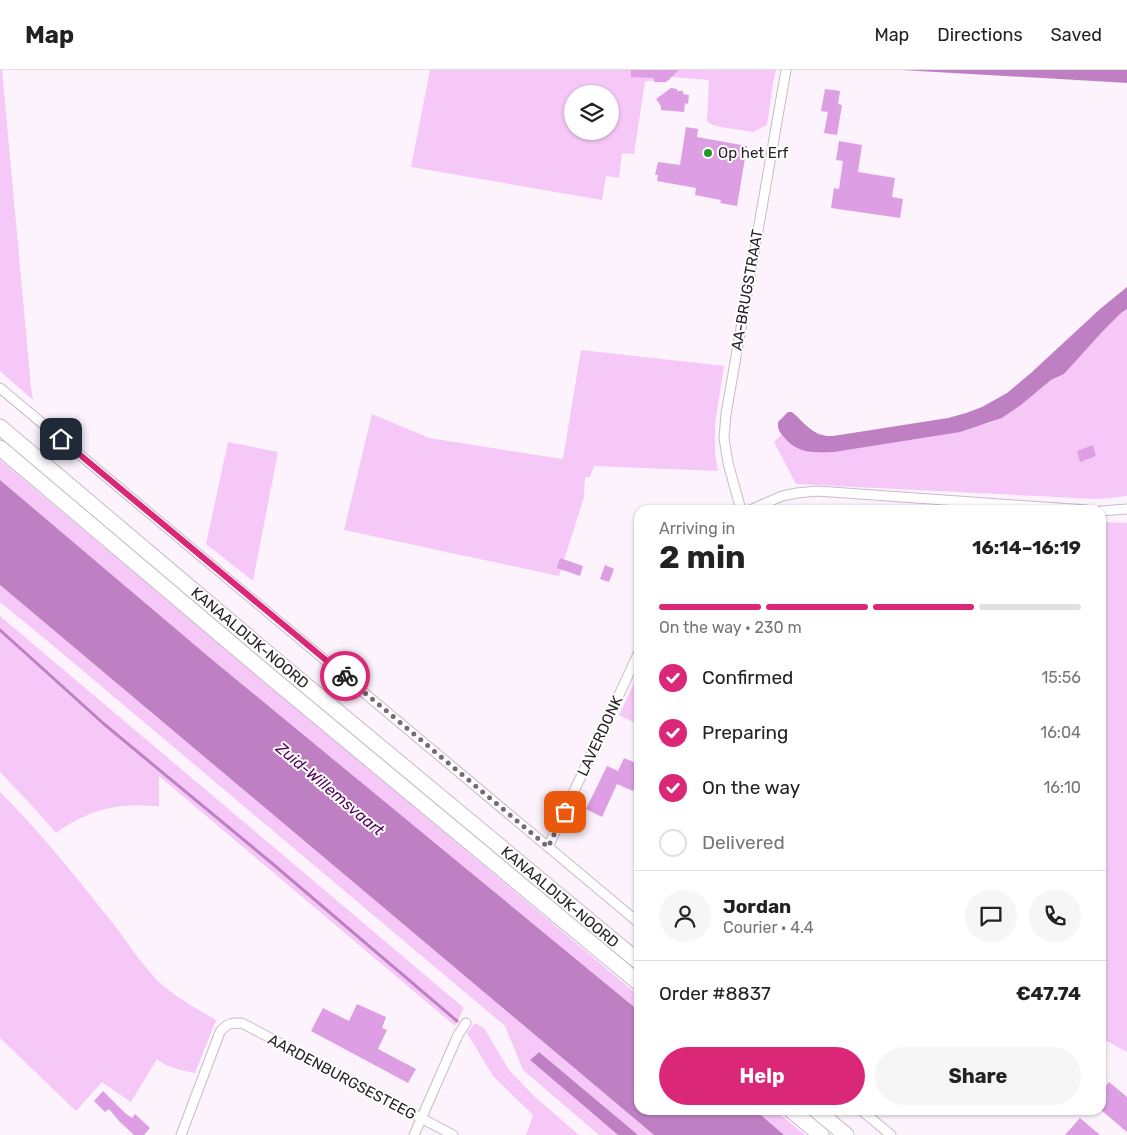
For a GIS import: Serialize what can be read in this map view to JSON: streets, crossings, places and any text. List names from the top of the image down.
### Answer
{
  "streets": {
    "highway": ["KANAALDIJK-NOORD"],
    "street": ["AA-BRUGSTRAAT", "LAVERDONK", "AARDENBURGSESTEEG"]
  },
  "crossings": [
    ["KANAALDIJK-NOORD", "LAVERDONK"]
  ],
  "water": ["Zuid-Willemsvaart"],
  "places": ["Op het Erf"],
  "page": {
    "header": "Map",
    "nav": ["Map", "Directions", "Saved"],
    "heading": ["2 min", "Arriving in", "16:14–16:19"],
    "panel": [
      "Jordan",
      "Courier · 4.4",
      "Order #8837",
      "€47.74"
    ],
    "bar": "On the way · 230 m",
    "list": [
      ["Confirmed", "15:56"],
      ["Preparing", "16:04"],
      ["On the way", "16:10"],
      "Delivered"
    ],
    "buttons": ["Help", "Share"]
  }
}
